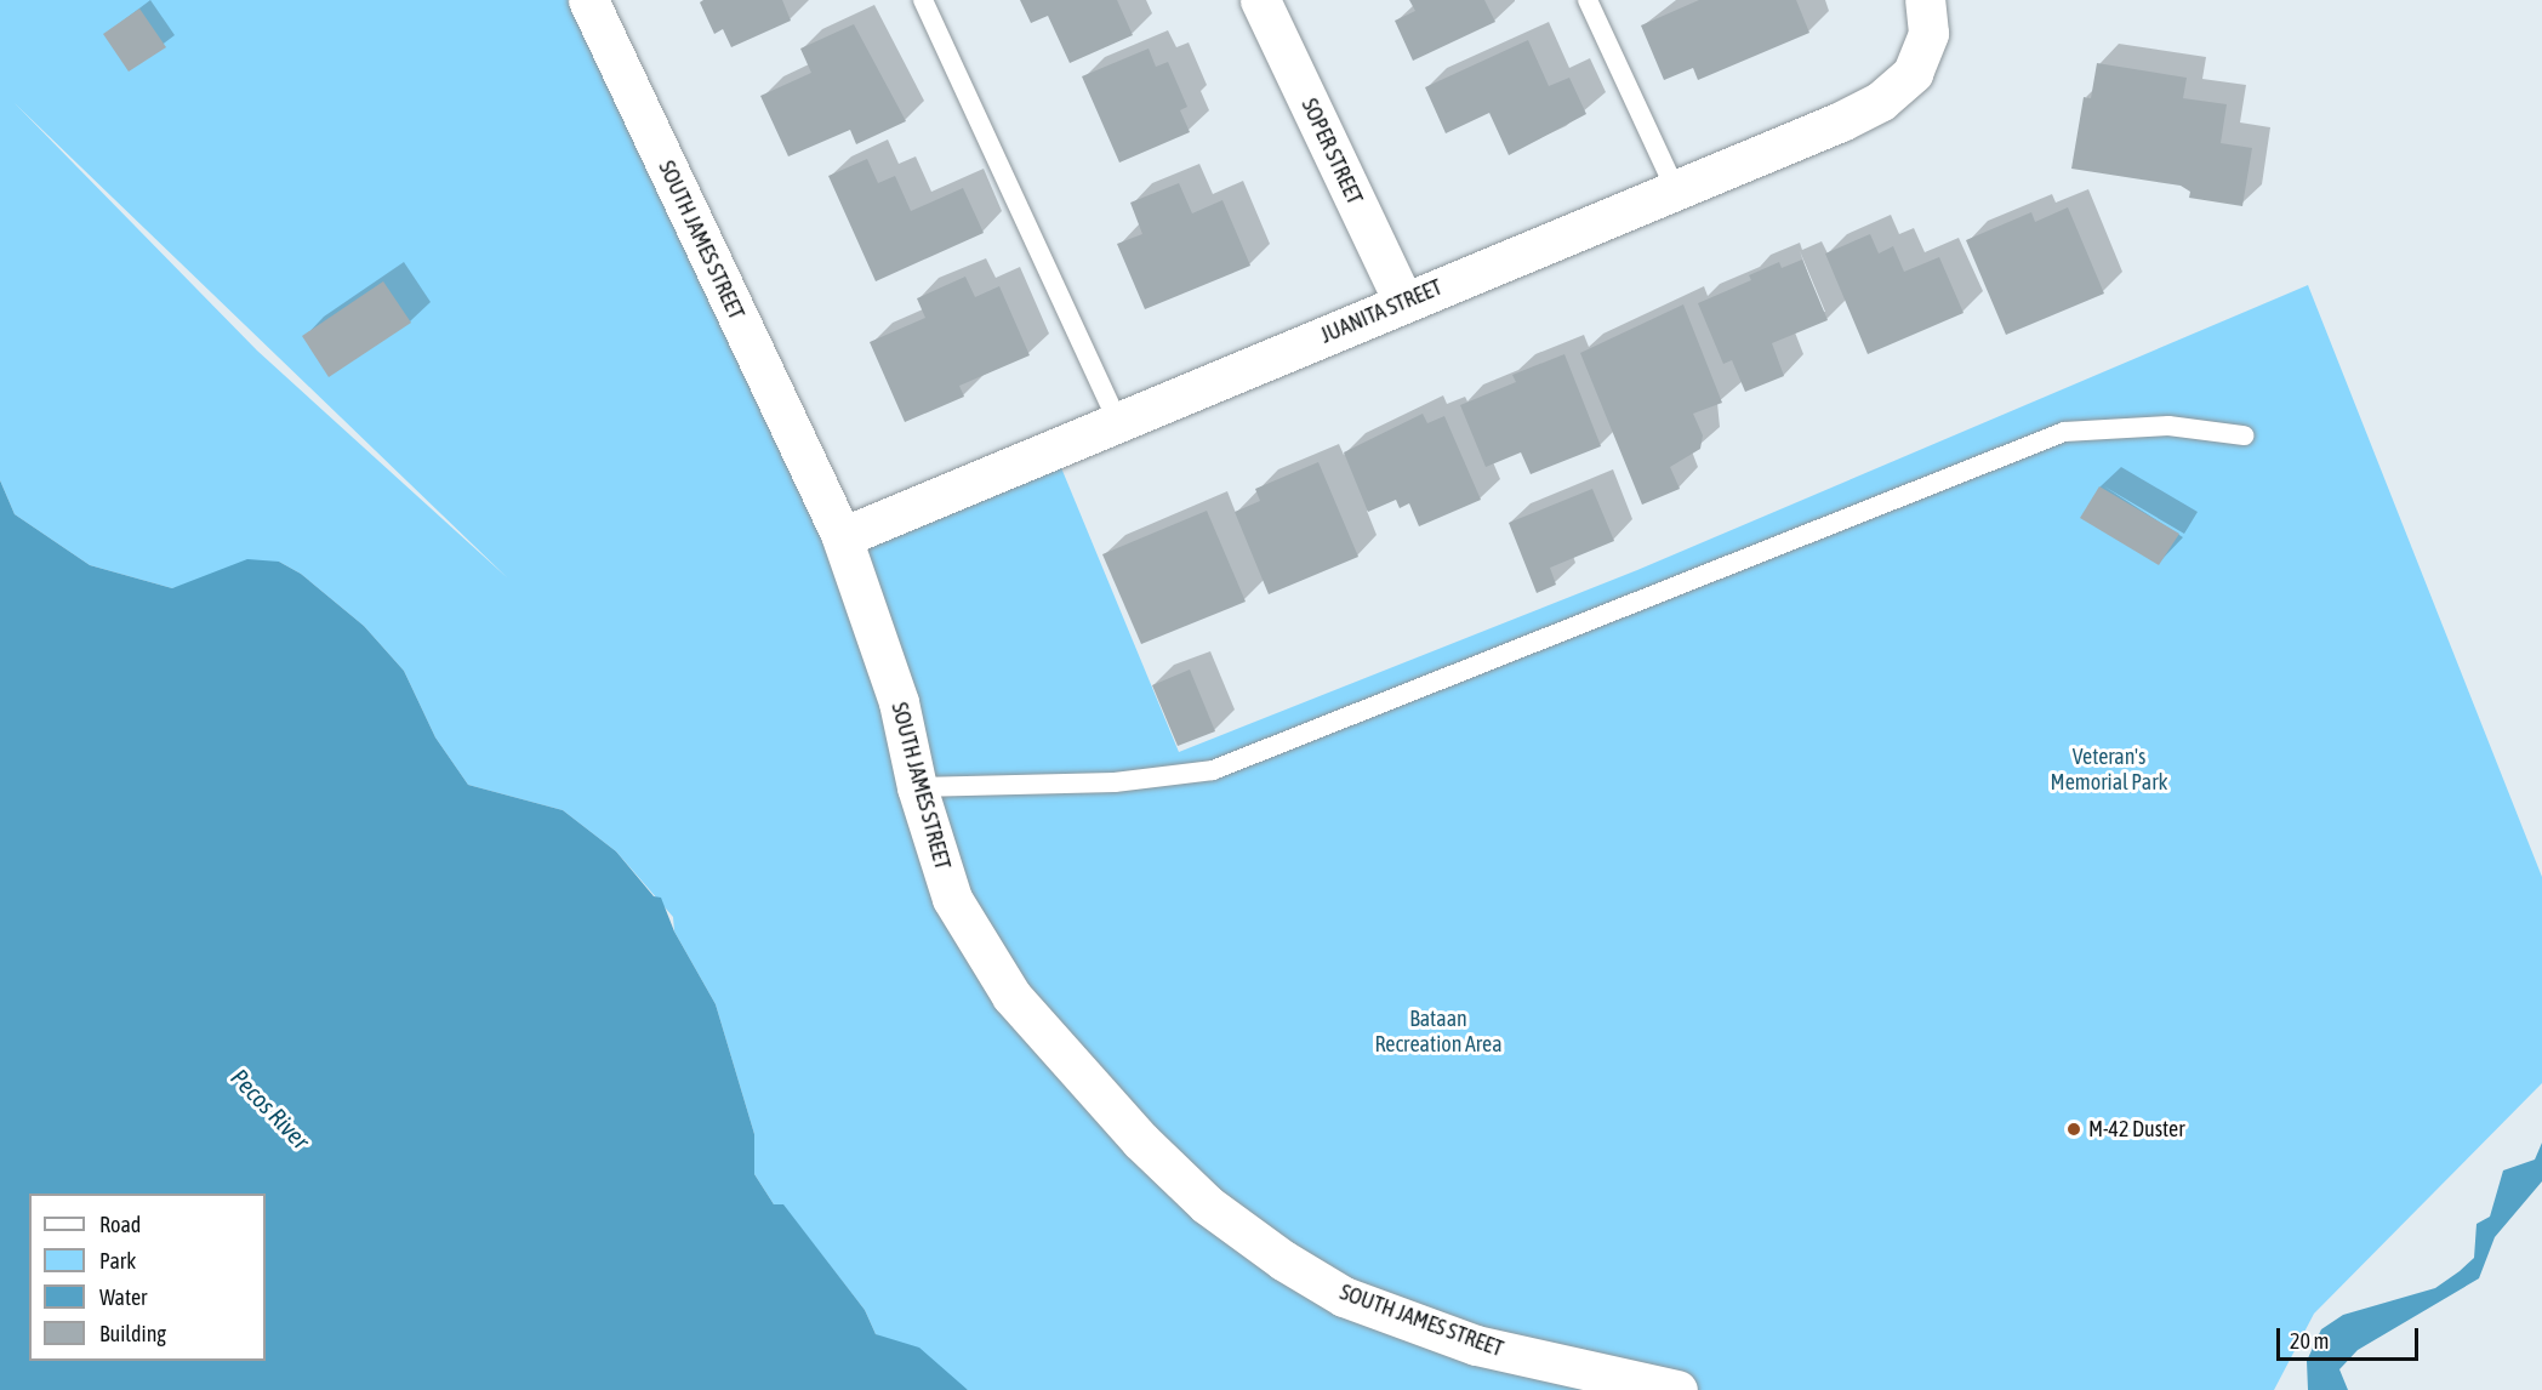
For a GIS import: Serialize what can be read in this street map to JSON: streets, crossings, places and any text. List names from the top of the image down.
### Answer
{
  "streets": {
    "street": ["SOPER STREET", "SOUTH JAMES STREET", "JUANITA STREET"]
  },
  "crossings": [
    ["SOPER STREET", "JUANITA STREET"],
    ["SOUTH JAMES STREET", "JUANITA STREET"]
  ],
  "water": ["Pecos River"],
  "parks": ["Veteran's Memorial Park", "Bataan Recreation Area"],
  "places": ["M-42 Duster"],
  "legend": [
    "Road",
    "Park",
    "Water",
    "Building"
  ],
  "scale_bar": "20 m"
}
